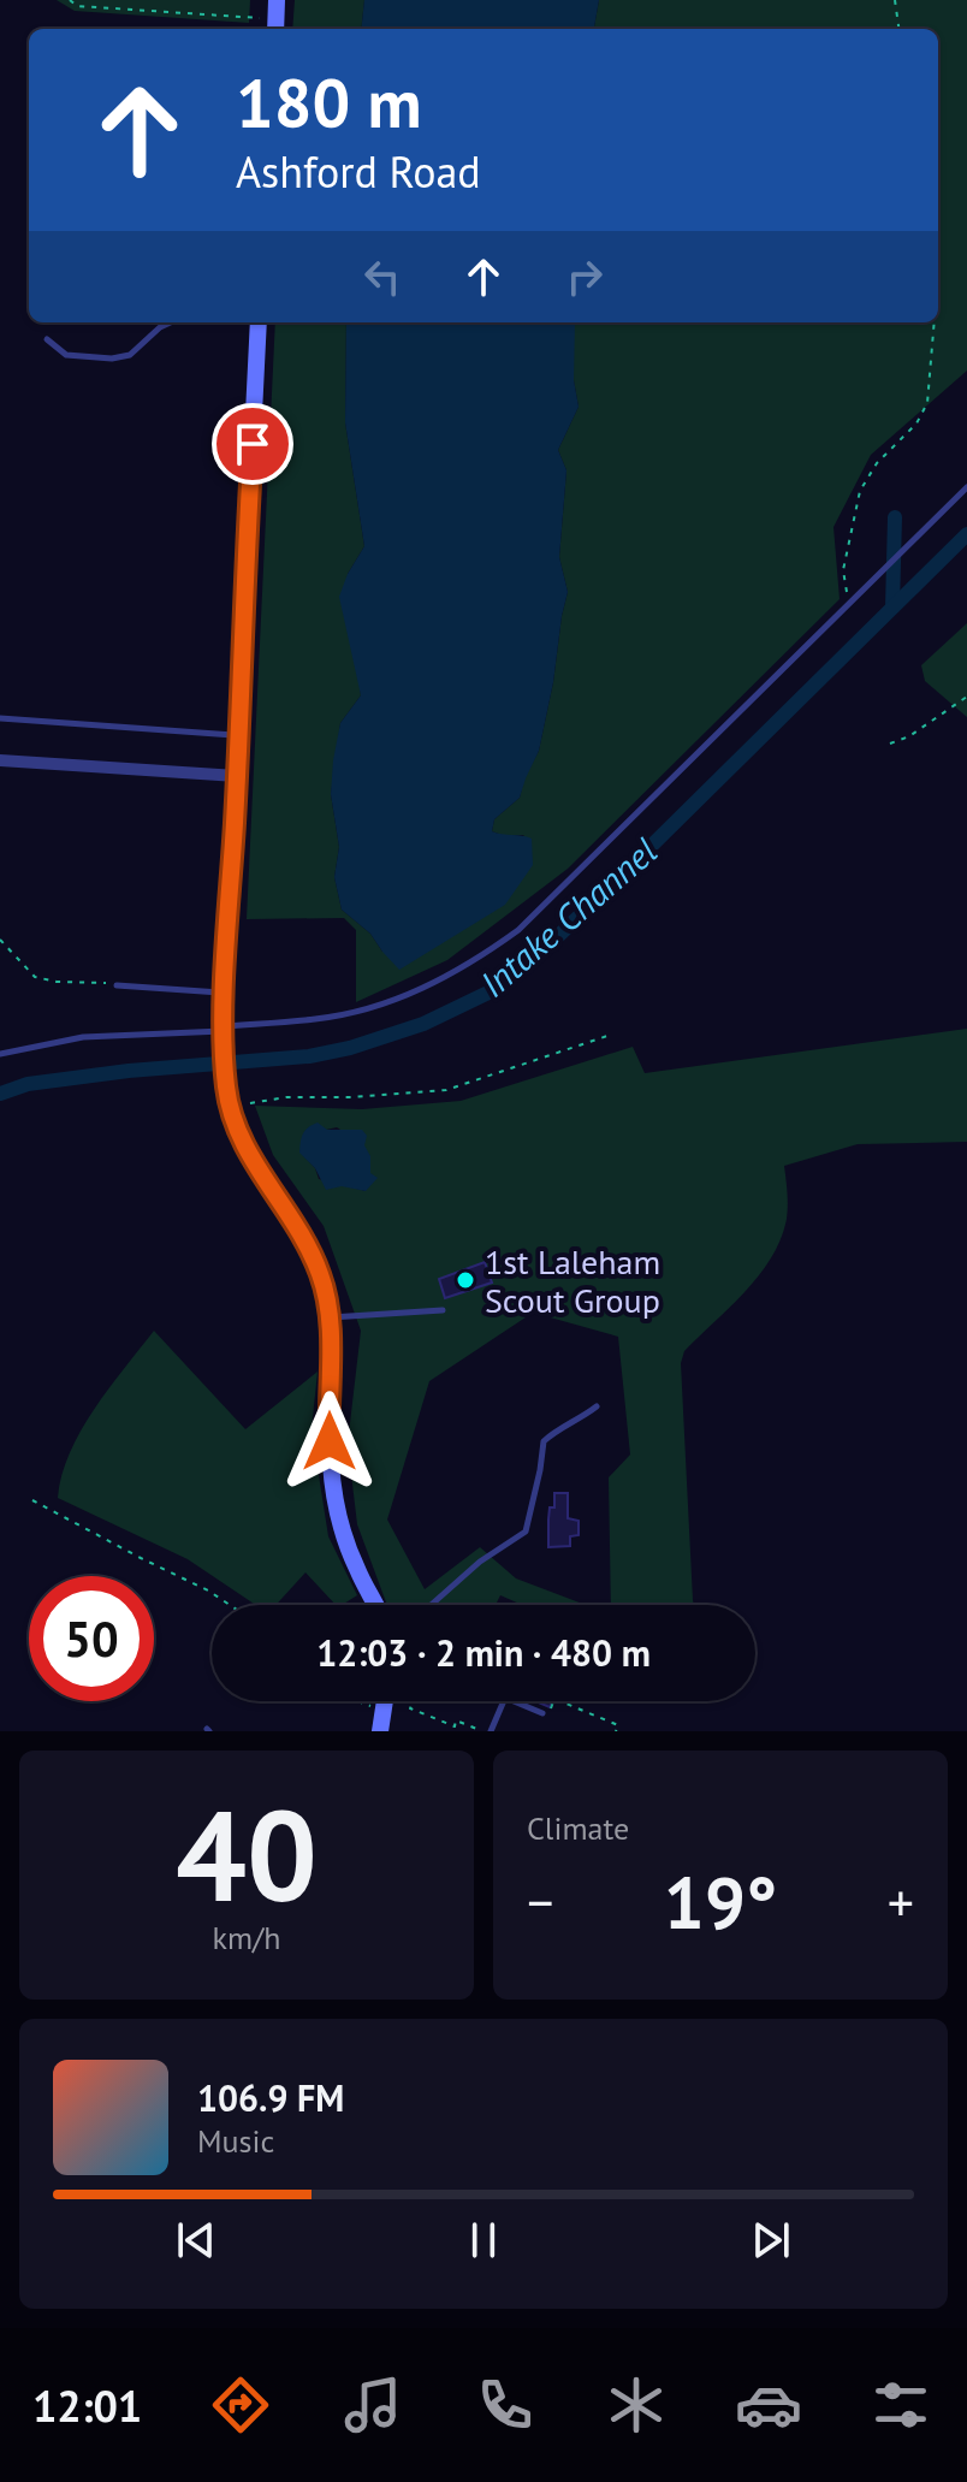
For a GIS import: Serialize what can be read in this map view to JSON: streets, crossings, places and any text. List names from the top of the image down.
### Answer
{
  "water": ["Intake Channel"],
  "places": ["1st Laleham Scout Group"],
  "page": {
    "turn": ["180 m", "Ashford Road"],
    "limit": "50",
    "trip": "12:03 · 2 min · 480 m",
    "tile": [
      ["40", "km/h"],
      "Climate"
    ],
    "heat": ["−", "19°", "+"],
    "song": ["106.9 FM", "Music"],
    "tabs": "12:01"
  }
}
